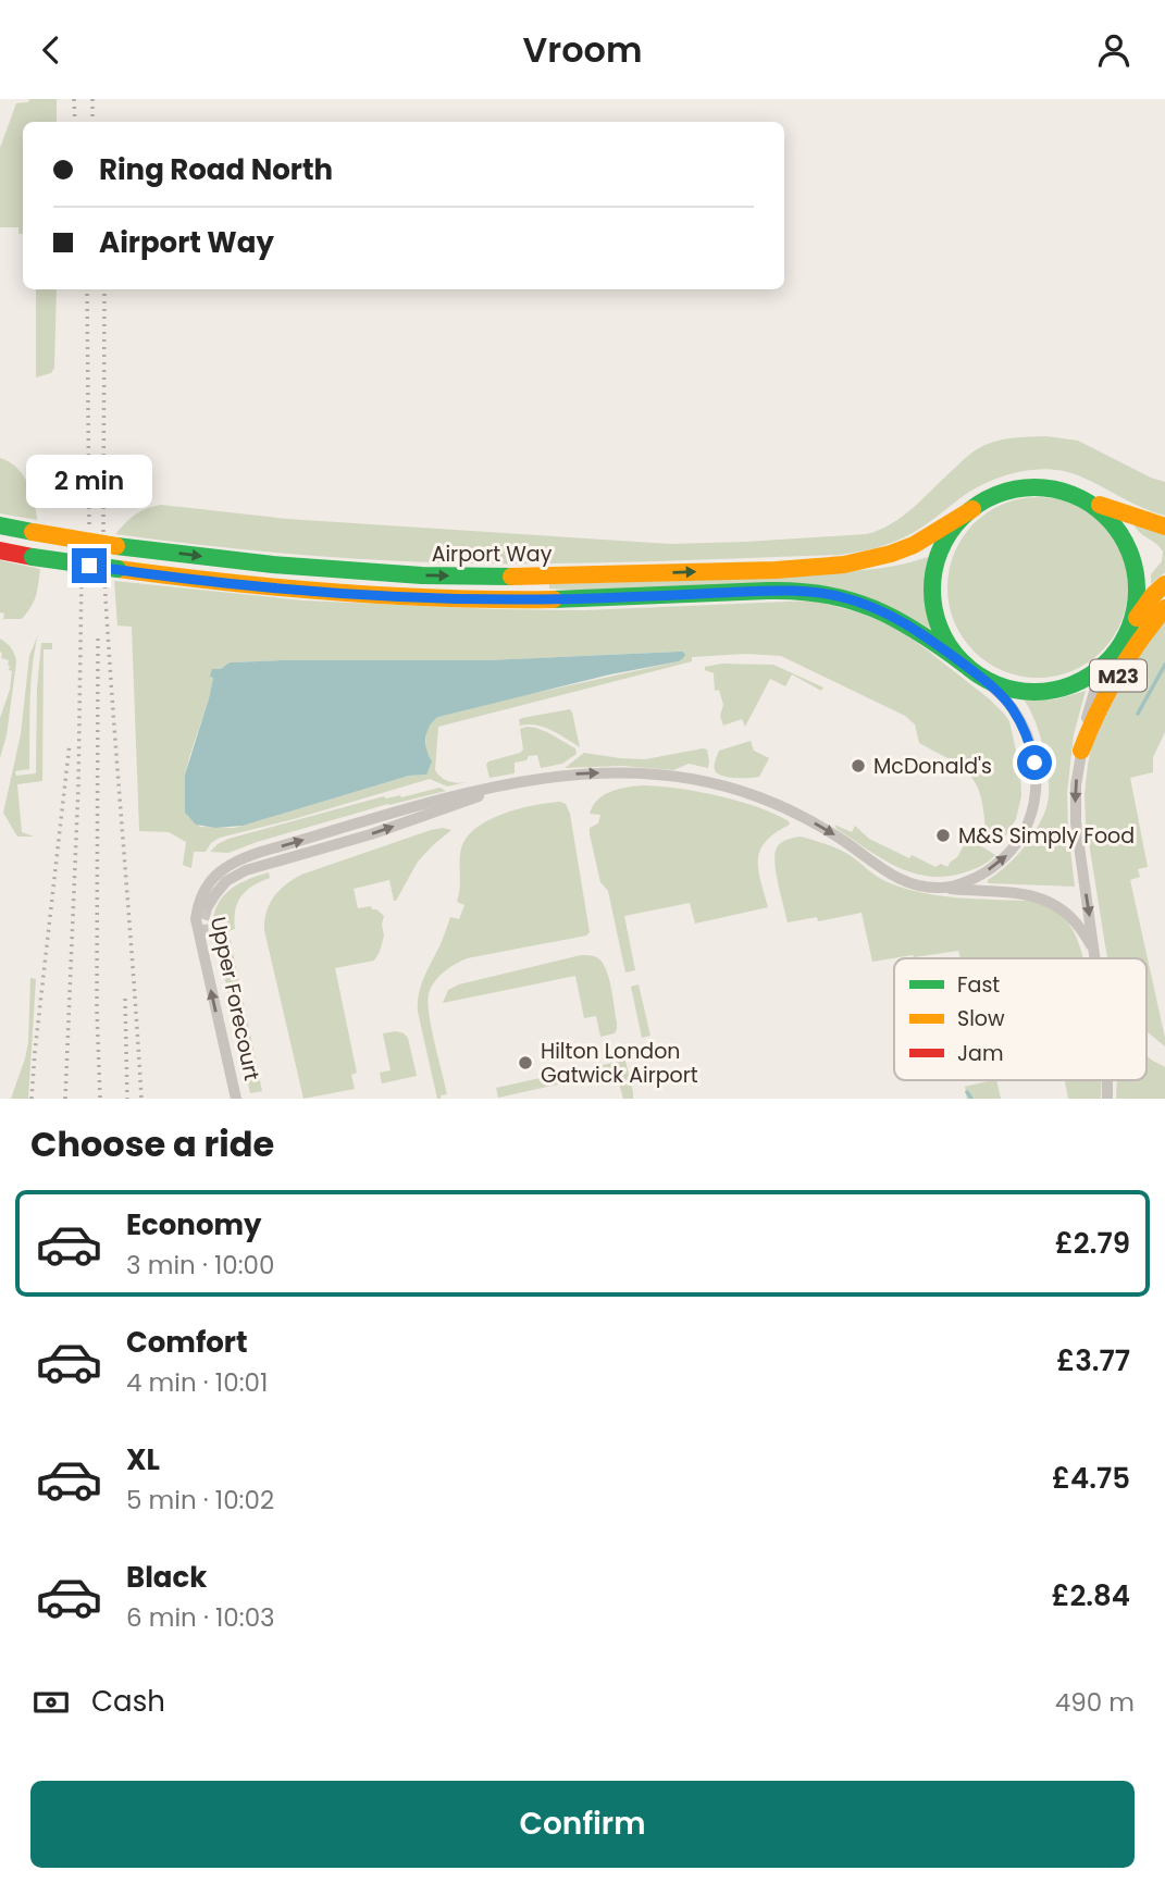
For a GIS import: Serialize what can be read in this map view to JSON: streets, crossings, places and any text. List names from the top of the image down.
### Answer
{
  "streets": {
    "highway": ["Airport Way", "M23"],
    "street": ["Upper Forecourt"]
  },
  "crossings": [
    ["Airport Way", "M23"]
  ],
  "places": ["McDonald's", "M&S Simply Food", "Hilton London Gatwick Airport"],
  "legend": ["Fast", "Slow", "Jam"],
  "page": {
    "header": "Vroom",
    "banner": ["Ring Road North", "Airport Way"],
    "bubble": "2 min",
    "heading": "Choose a ride",
    "list": [
      {
        "name": "Economy",
        "note": "3 min · 10:00",
        "value": "£2.79"
      },
      {
        "name": "Comfort",
        "note": "4 min · 10:01",
        "value": "£3.77"
      },
      {
        "name": "XL",
        "note": "5 min · 10:02",
        "value": "£4.75"
      },
      {
        "name": "Black",
        "note": "6 min · 10:03",
        "value": "£2.84"
      }
    ],
    "pay": ["Cash", "490 m"],
    "buttons": "Confirm"
  }
}
